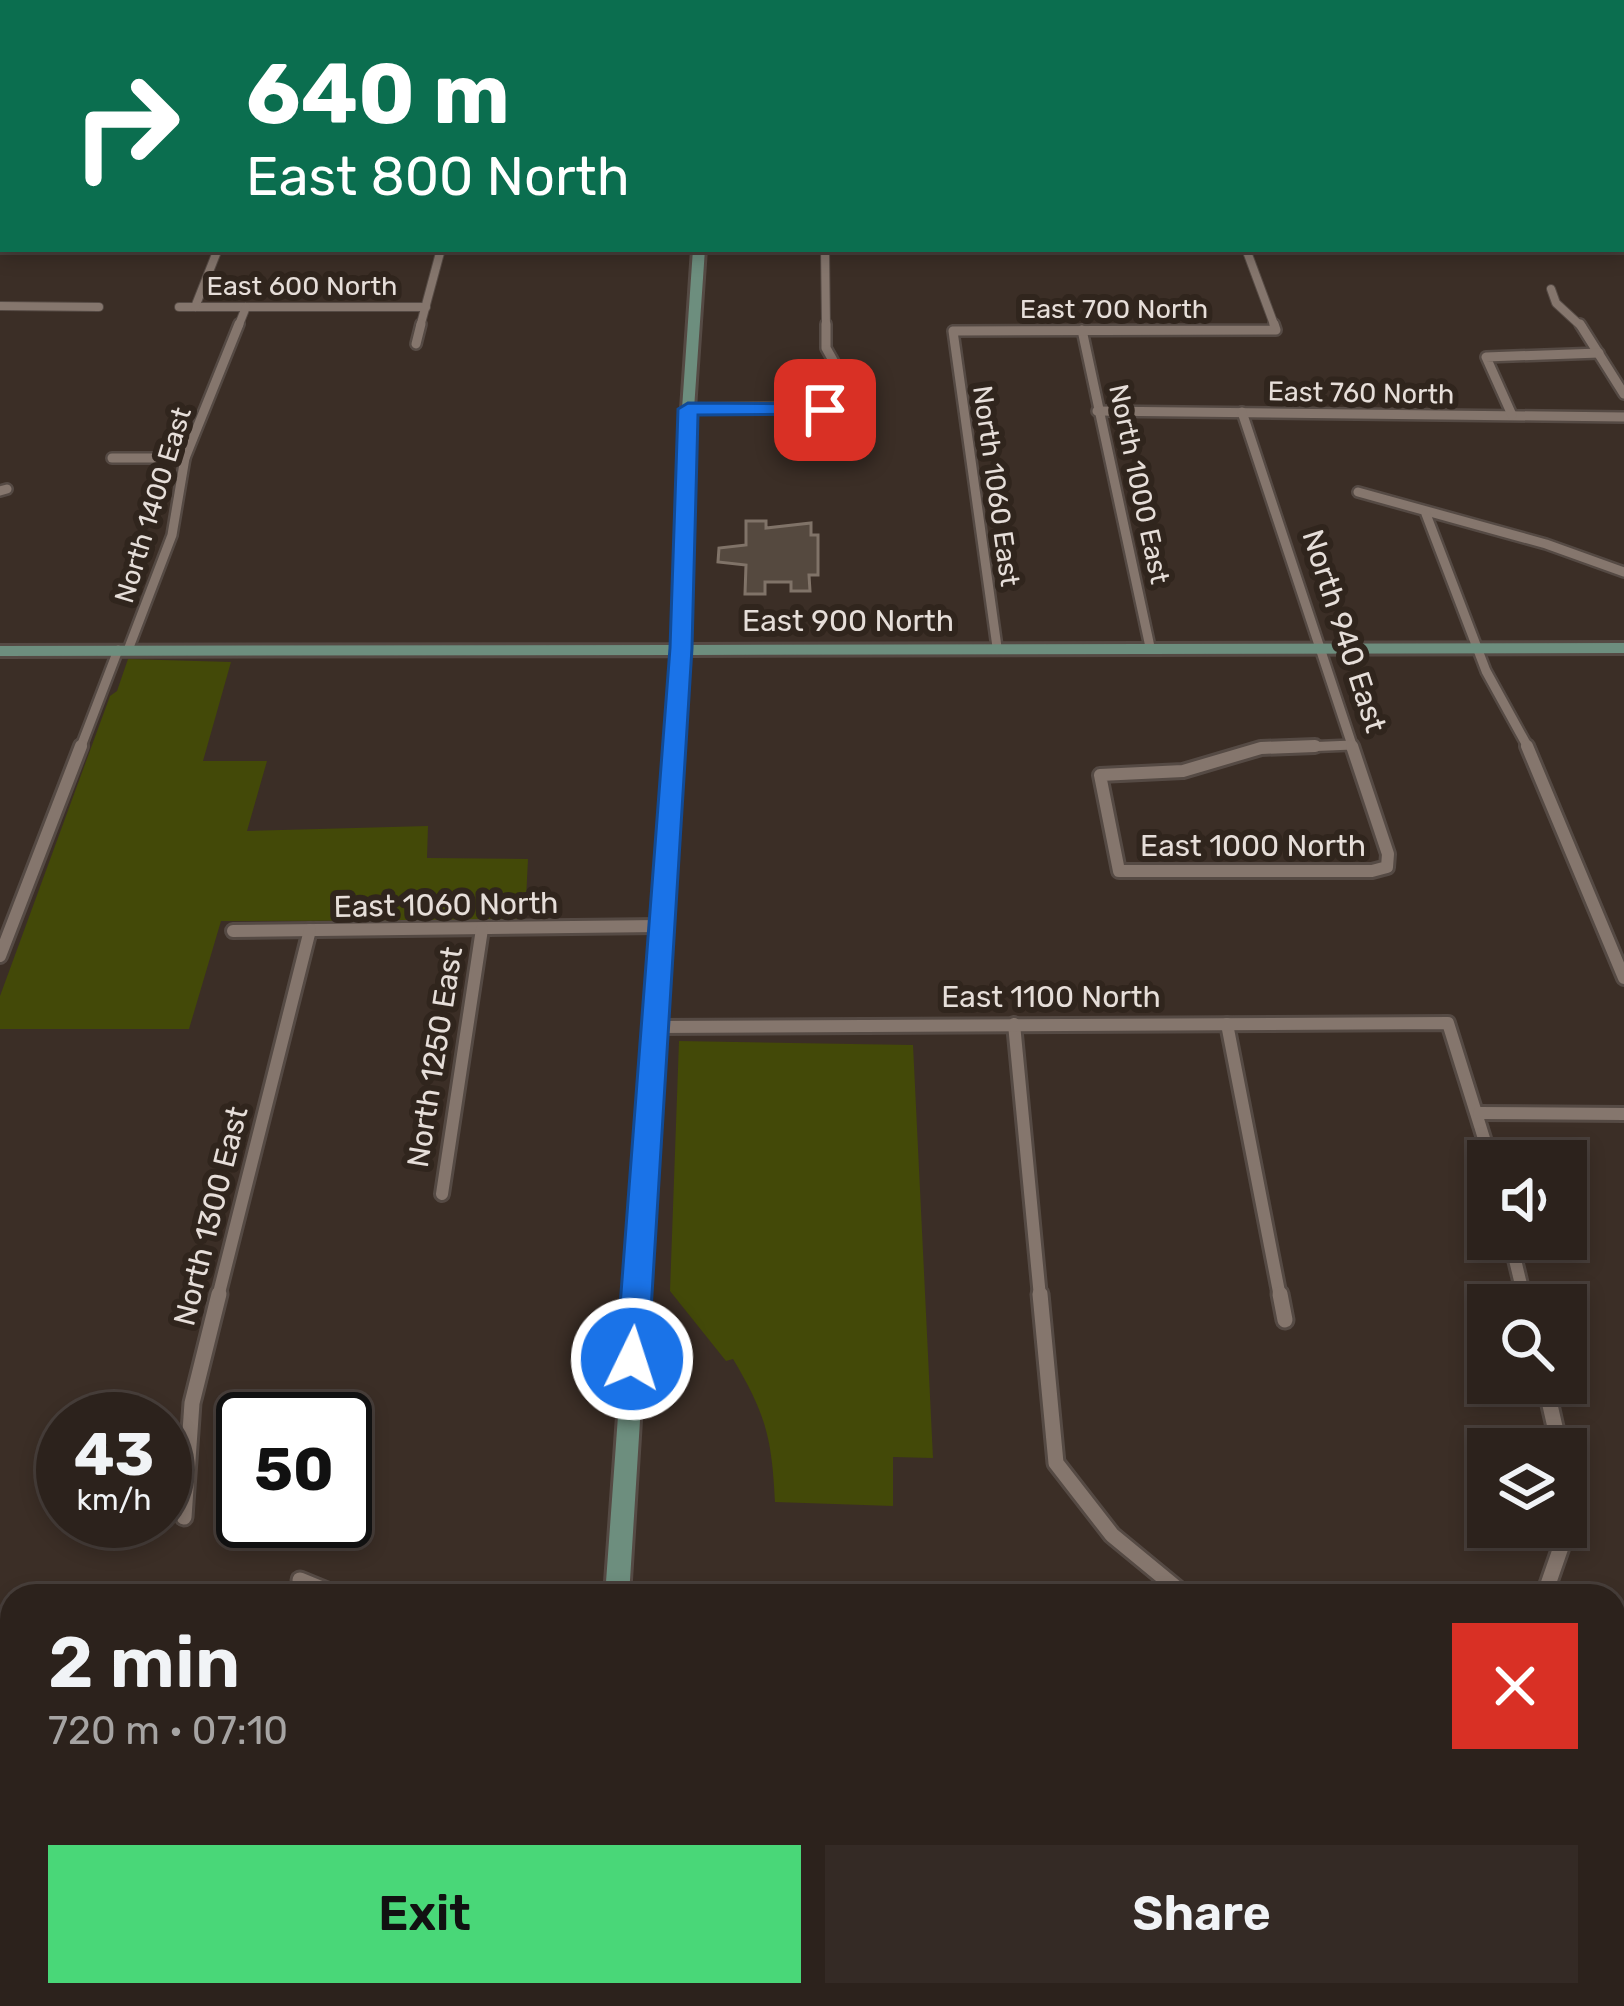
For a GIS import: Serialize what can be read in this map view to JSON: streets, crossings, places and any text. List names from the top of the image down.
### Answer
{
  "streets": {
    "main road": ["East 900 North"],
    "street": [
      "East 600 North",
      "East 700 North",
      "East 760 North",
      "North 1000 East",
      "North 1060 East",
      "North 1400 East",
      "North 940 East",
      "East 1000 North",
      "East 1060 North",
      "East 1100 North",
      "North 1250 East",
      "North 1300 East"
    ]
  },
  "crossings": [
    ["East 600 North", "North 1400 East"],
    ["East 700 North", "North 1000 East"],
    ["East 700 North", "North 1060 East"],
    ["East 760 North", "North 1000 East"],
    ["East 760 North", "North 940 East"],
    ["North 1000 East", "East 900 North"],
    ["North 1060 East", "East 900 North"],
    ["North 1400 East", "East 900 North"],
    ["East 900 North", "North 940 East"],
    ["North 940 East", "East 1000 North"],
    ["East 1060 North", "North 1250 East"],
    ["East 1060 North", "North 1300 East"]
  ],
  "page": {
    "turn": ["640 m", "East 800 North"],
    "speed": "43 km/h",
    "limit": "50",
    "heading": ["2 min", "720 m · 07:10"],
    "buttons": ["Exit", "Share"]
  }
}
